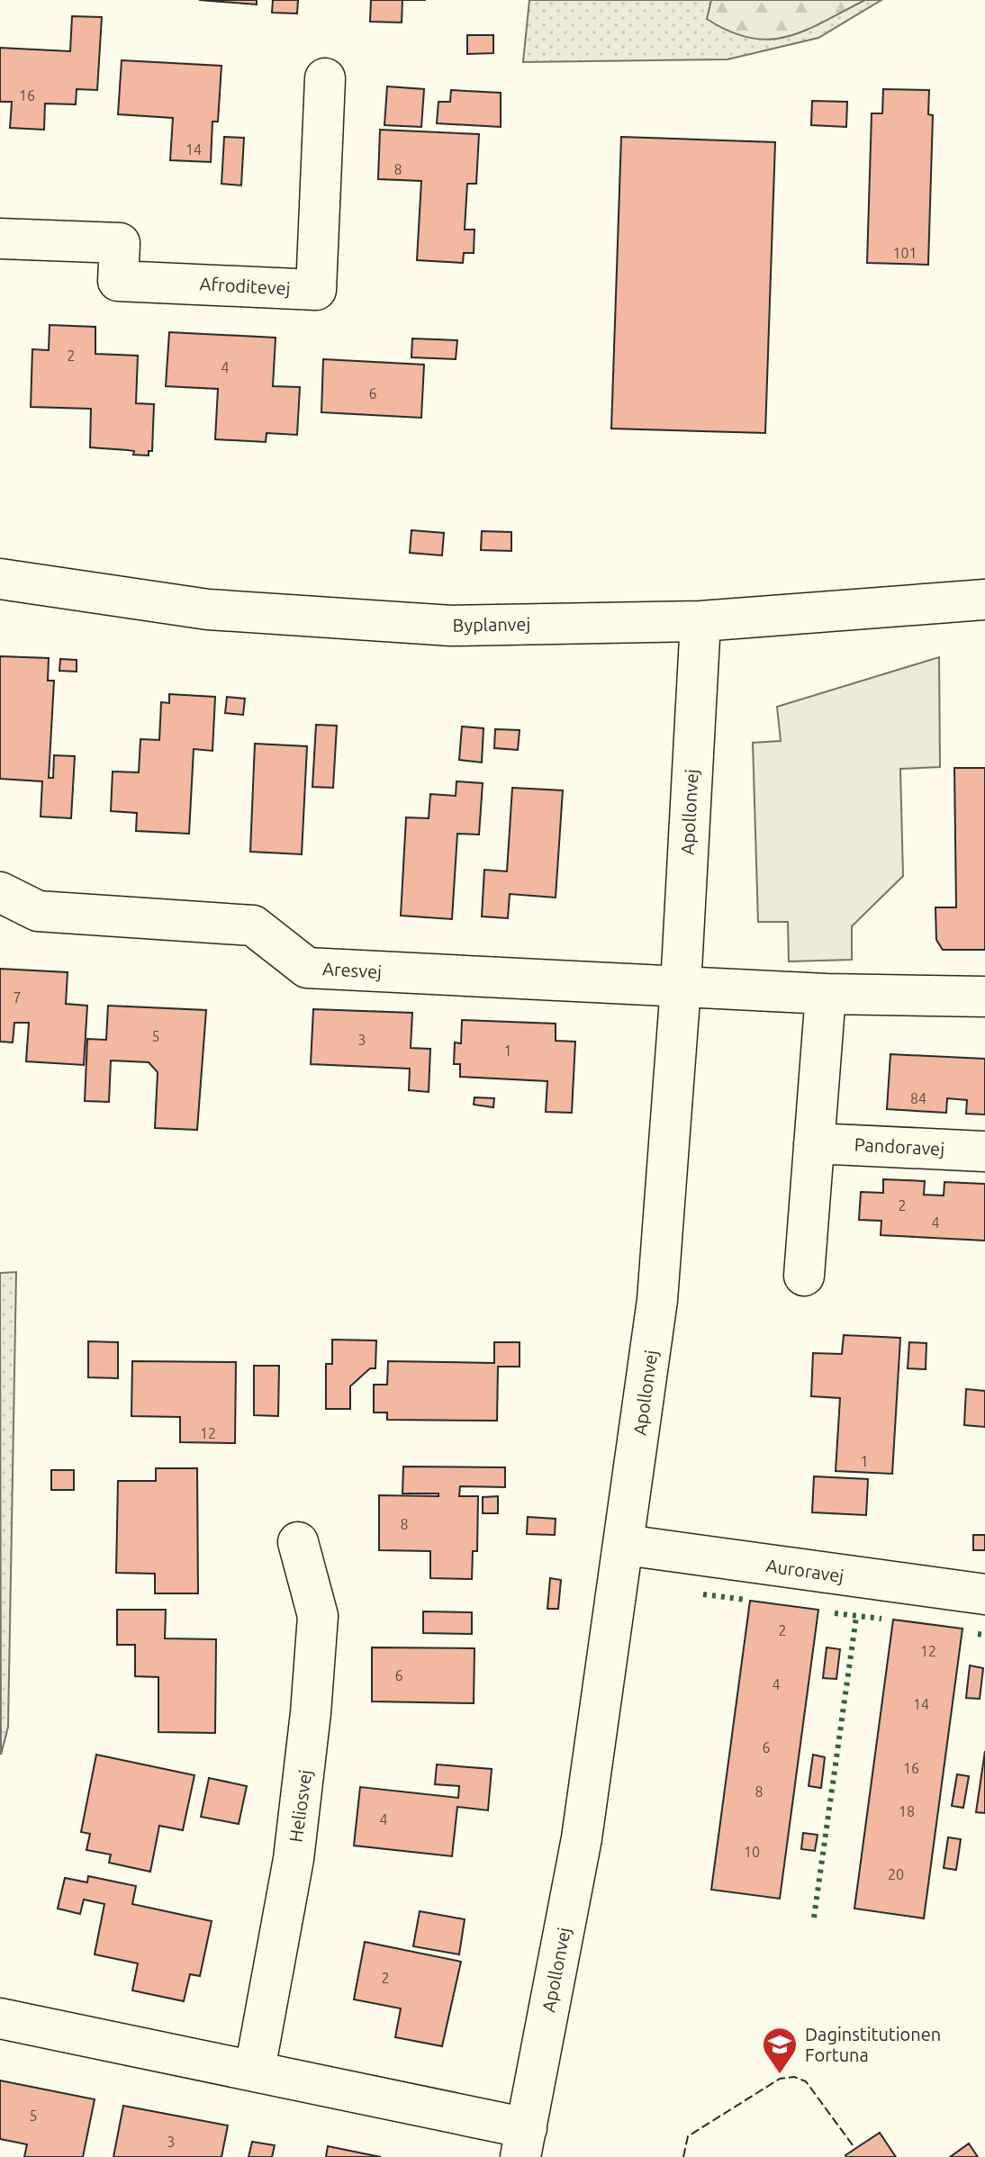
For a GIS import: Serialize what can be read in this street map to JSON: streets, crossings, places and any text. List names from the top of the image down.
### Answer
{
  "streets": {
    "street": [
      "Afroditevej",
      "Byplanvej",
      "Apollonvej",
      "Aresvej",
      "Pandoravej",
      "Auroravej",
      "Heliosvej"
    ]
  },
  "crossings": [
    ["Byplanvej", "Apollonvej"],
    ["Apollonvej", "Aresvej"],
    ["Apollonvej", "Auroravej"]
  ],
  "places": {
    "school or university": ["Daginstitutionen Fortuna"]
  },
  "house_numbers": [
    "16",
    "14",
    "8",
    "101",
    "2",
    "4",
    "6",
    "7",
    "5",
    "3",
    "1",
    "84",
    "2",
    "4",
    "12",
    "1",
    "8",
    "2",
    "12",
    "6",
    "4",
    "14",
    "6",
    "16",
    "8",
    "18",
    "4",
    "10",
    "20",
    "2",
    "5",
    "3"
  ]
}
